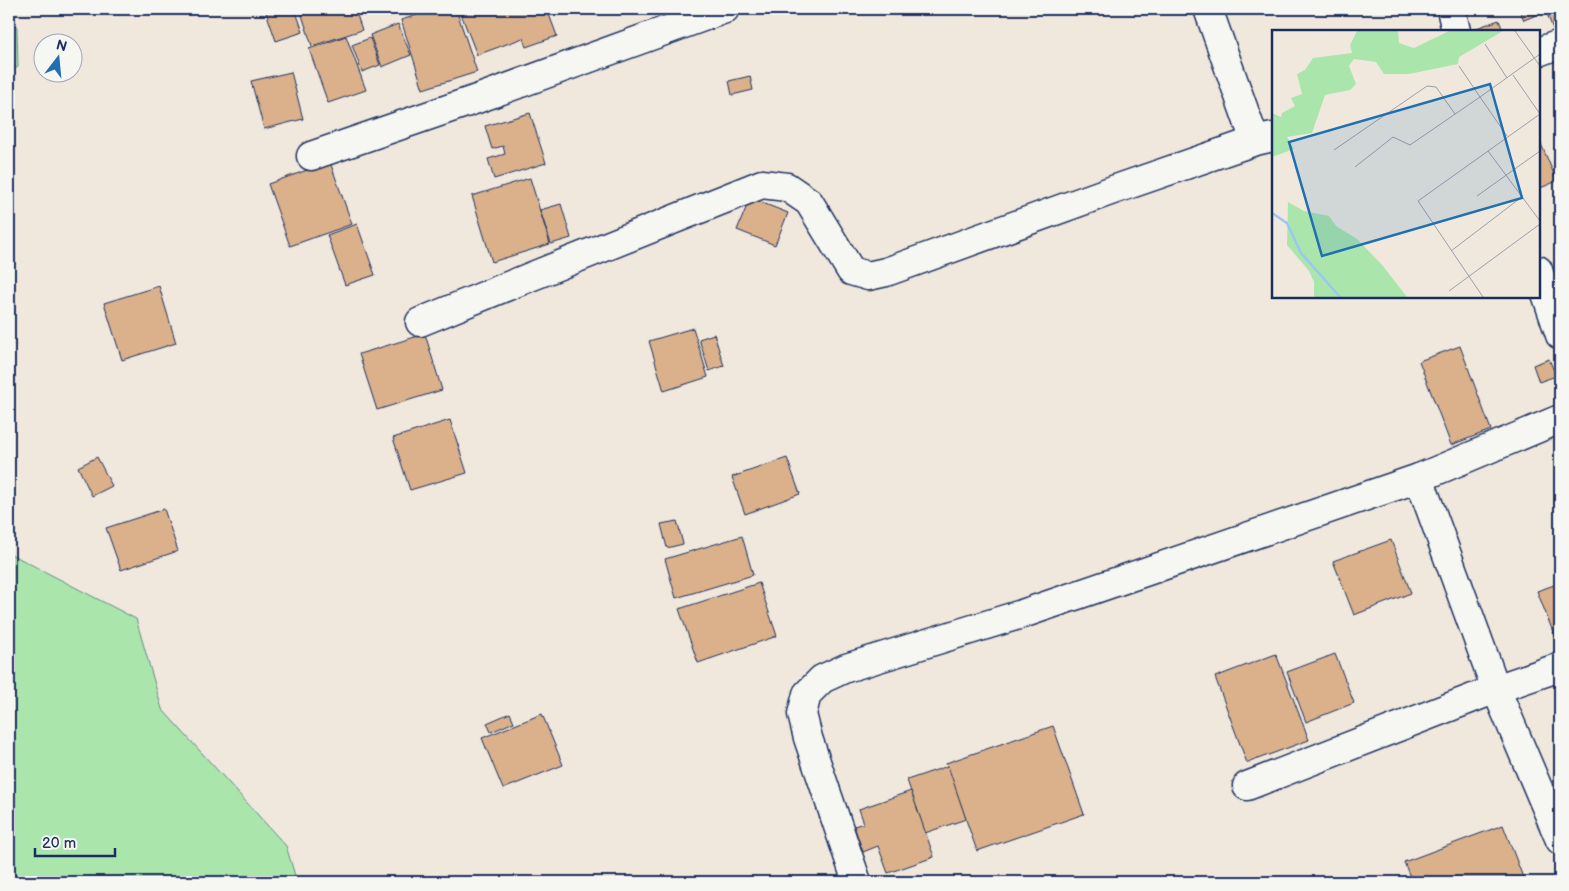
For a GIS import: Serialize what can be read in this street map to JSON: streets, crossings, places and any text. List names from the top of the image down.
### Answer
{
  "scale_bar": "20 m",
  "north": "top"
}
